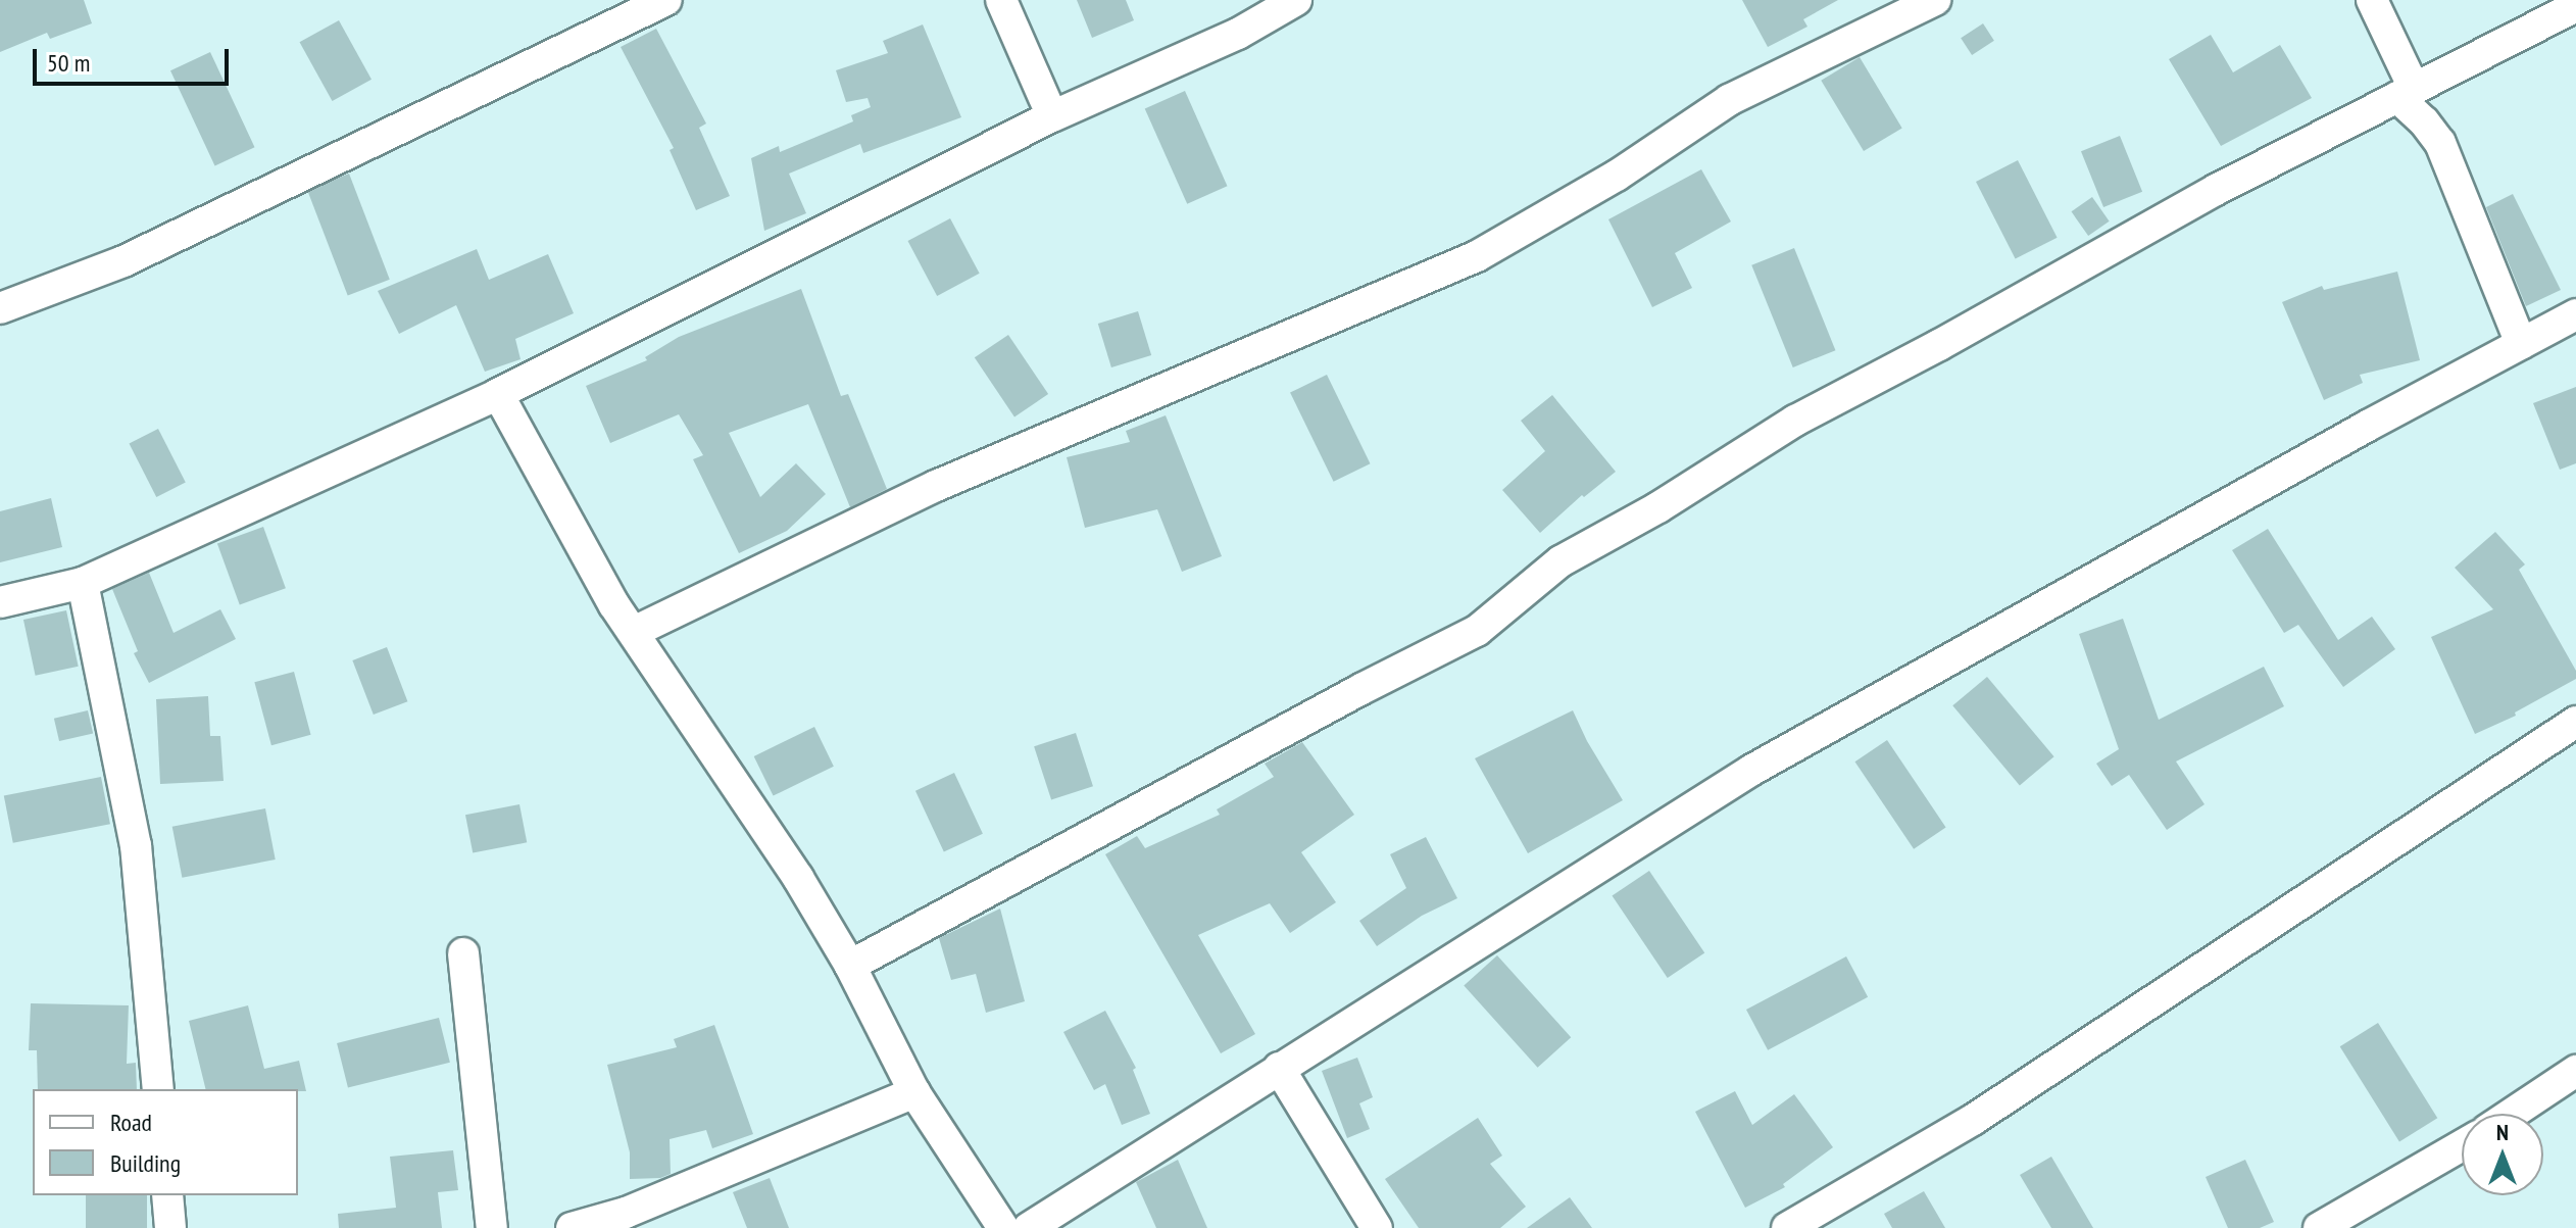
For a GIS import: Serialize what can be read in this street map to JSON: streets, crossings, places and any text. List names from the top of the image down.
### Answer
{
  "legend": ["Road", "Building"],
  "scale_bar": "50 m",
  "north": "top"
}
